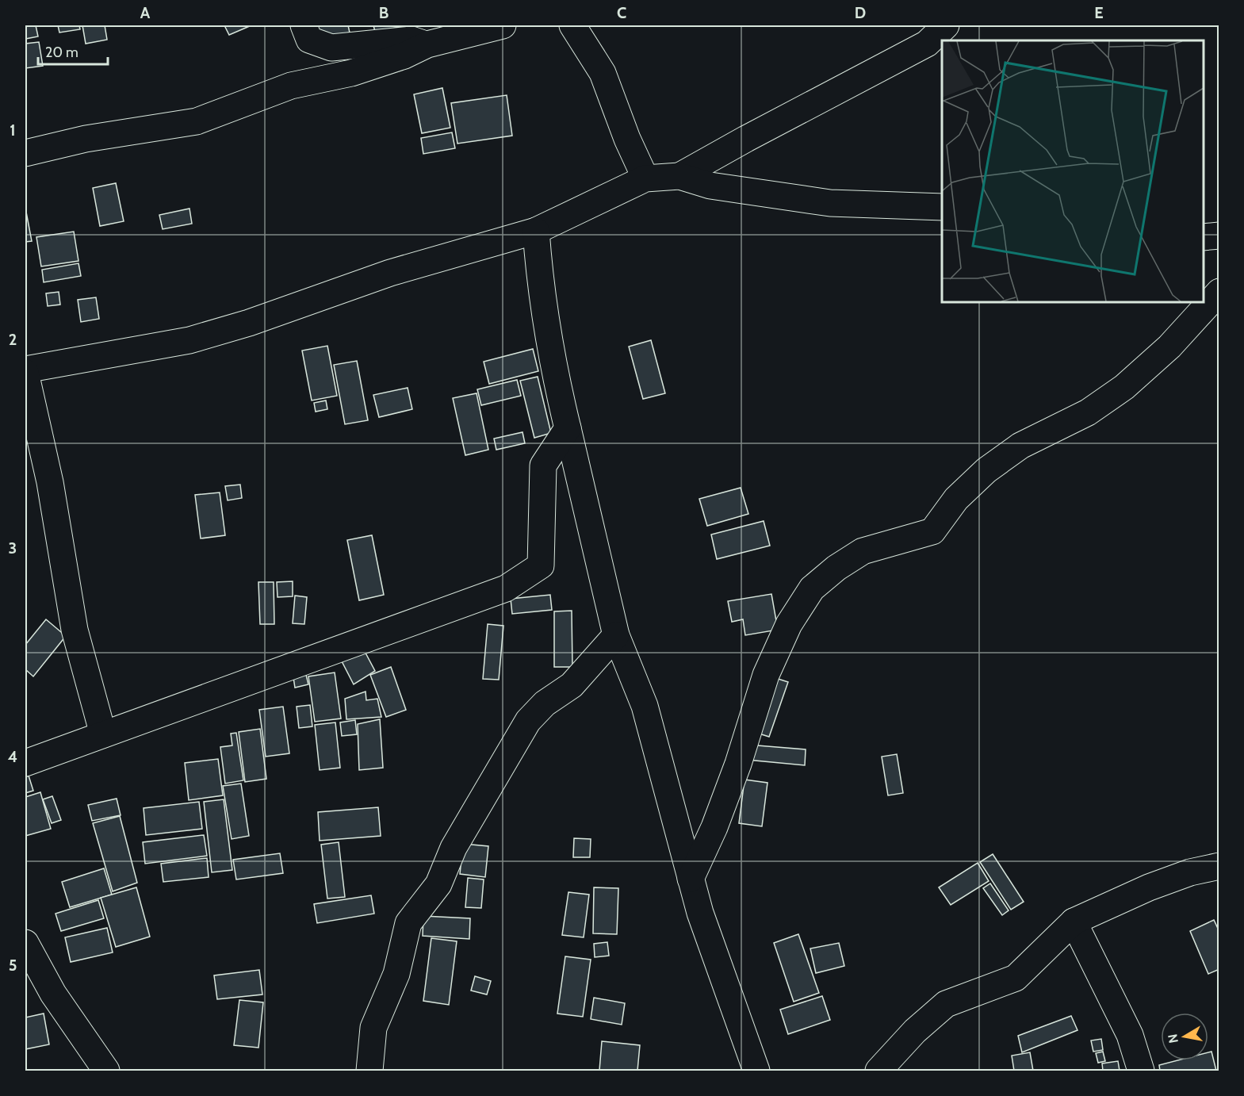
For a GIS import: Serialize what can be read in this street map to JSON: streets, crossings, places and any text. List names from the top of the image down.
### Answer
{
  "scale_bar": "20 m",
  "north": "left",
  "grid": {
    "columns": [
      "A",
      "B",
      "C",
      "D",
      "E"
    ],
    "rows": [
      "1",
      "2",
      "3",
      "4",
      "5"
    ]
  }
}
